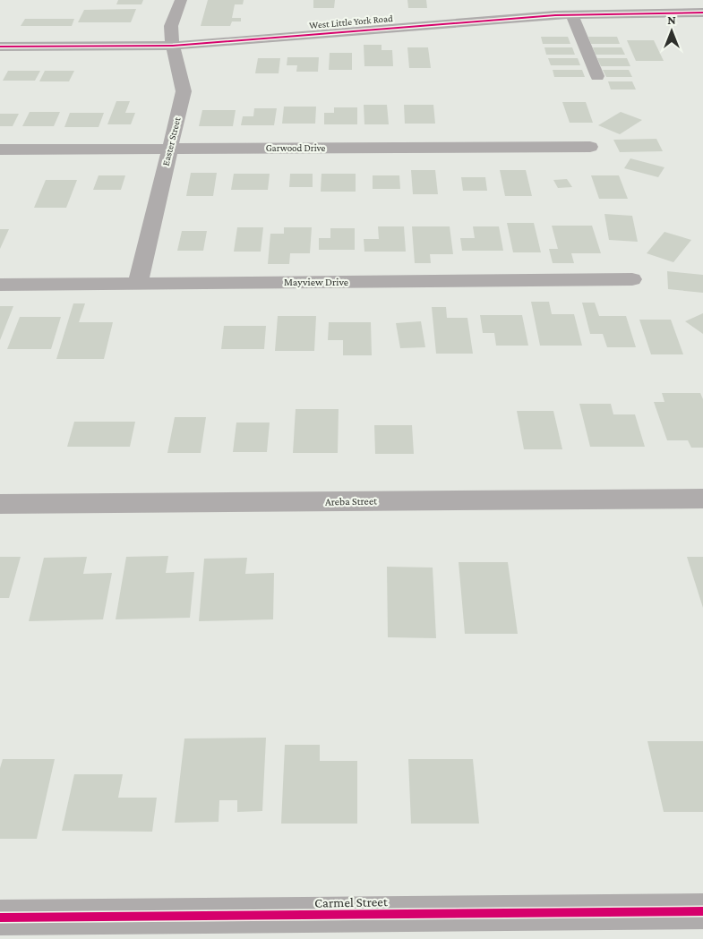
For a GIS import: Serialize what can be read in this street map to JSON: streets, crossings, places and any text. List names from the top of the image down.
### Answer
{
  "streets": {
    "street": [
      "West Little York Road",
      "Easter Street",
      "Garwood Drive",
      "Mayview Drive",
      "Areba Street",
      "Carmel Street"
    ]
  },
  "crossings": [
    ["West Little York Road", "Easter Street"],
    ["Easter Street", "Garwood Drive"],
    ["Easter Street", "Mayview Drive"]
  ],
  "north": "top"
}
